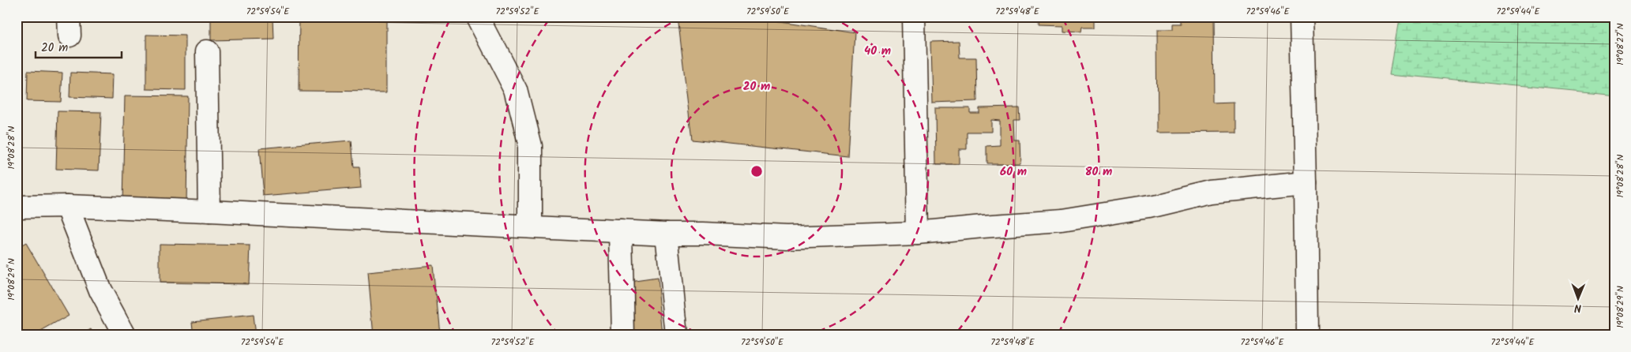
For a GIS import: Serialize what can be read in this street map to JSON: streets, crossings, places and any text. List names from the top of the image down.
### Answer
{
  "scale_bar": "20 m",
  "north": "bottom",
  "coordinates": [
    "72°59'54\"E",
    "72°59'52\"E",
    "72°59'50\"E",
    "72°59'48\"E",
    "72°59'46\"E",
    "72°59'44\"E",
    "19°08'27\"N",
    "19°08'28\"N",
    "19°08'29\"N"
  ],
  "rings": [
    "40 m",
    "20 m",
    "60 m",
    "80 m"
  ]
}
